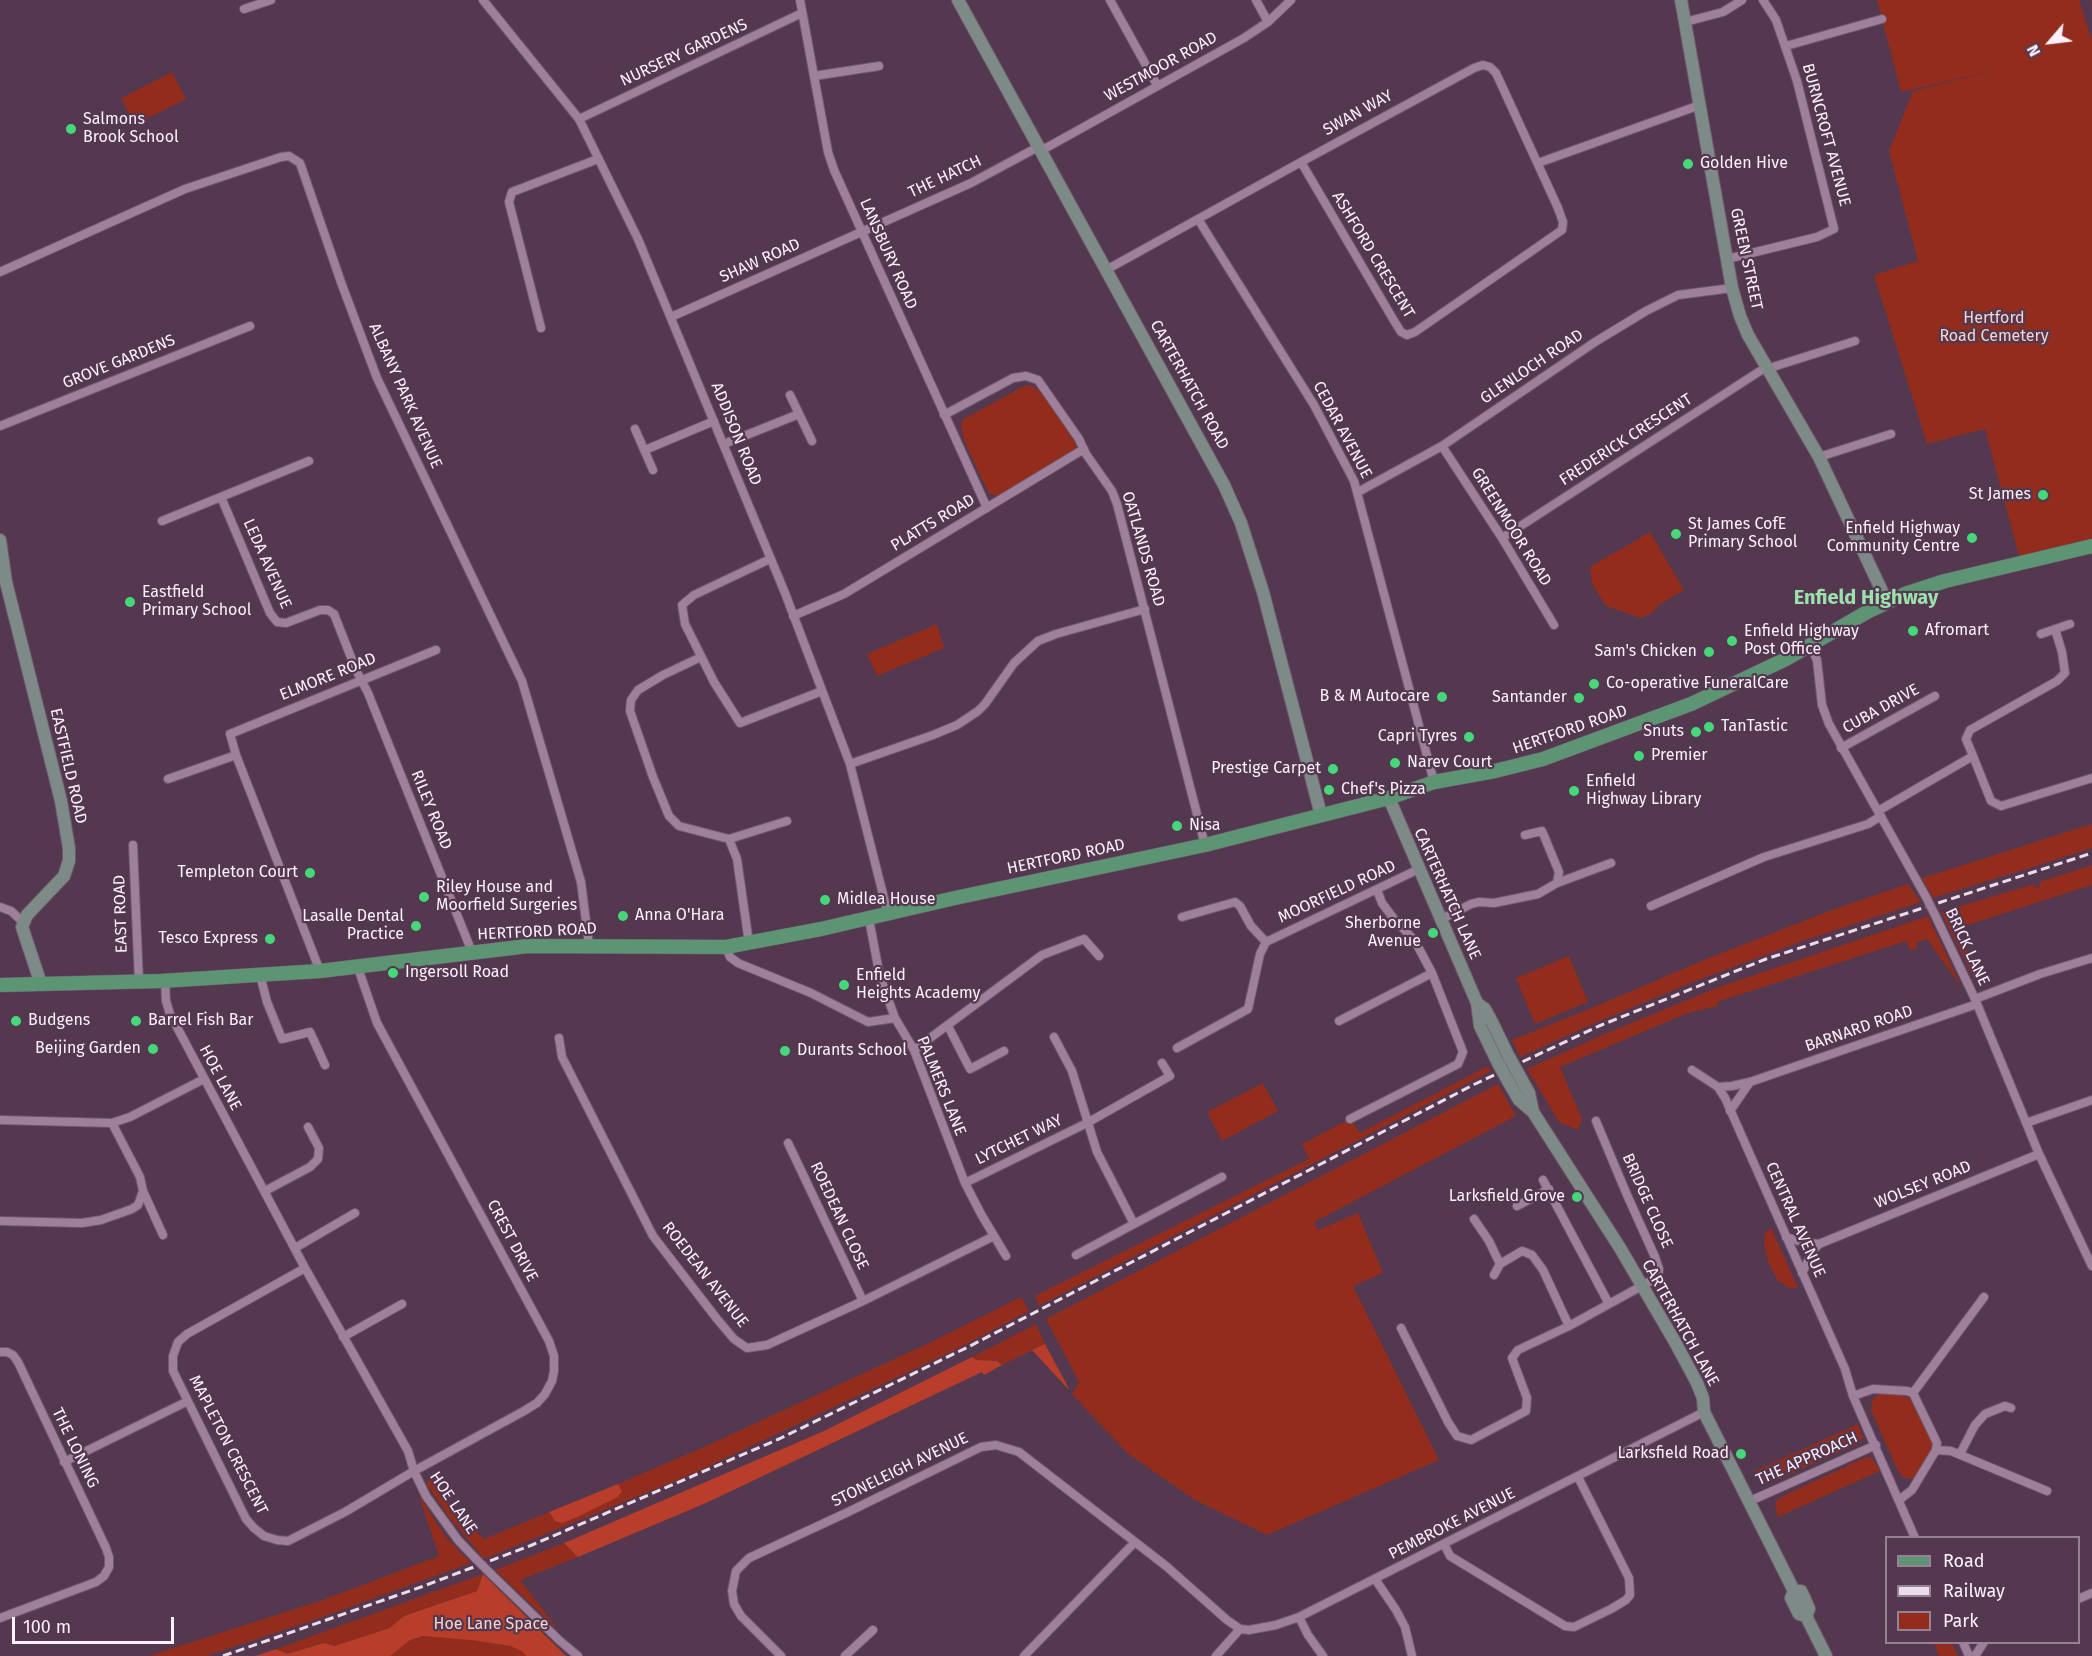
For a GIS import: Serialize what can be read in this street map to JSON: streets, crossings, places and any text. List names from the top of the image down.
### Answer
{
  "streets": {
    "main road": ["HERTFORD ROAD"],
    "street": [
      "NURSERY GARDENS",
      "WESTMOOR ROAD",
      "SWAN WAY",
      "BURNCROFT AVENUE",
      "THE HATCH",
      "LANSBURY ROAD",
      "ASHFORD CRESCENT",
      "GREEN STREET",
      "SHAW ROAD",
      "GROVE GARDENS",
      "GLENLOCH ROAD",
      "CARTERHATCH ROAD",
      "ALBANY PARK AVENUE",
      "CEDAR AVENUE",
      "ADDISON ROAD",
      "FREDERICK CRESCENT",
      "PLATTS ROAD",
      "GREENMOOR ROAD",
      "OATLANDS ROAD",
      "LEDA AVENUE",
      "ELMORE ROAD",
      "CUBA DRIVE",
      "EASTFIELD ROAD",
      "RILEY ROAD",
      "MOORFIELD ROAD",
      "CARTERHATCH LANE",
      "EAST ROAD",
      "BRICK LANE",
      "BARNARD ROAD",
      "HOE LANE",
      "PALMERS LANE",
      "LYTCHET WAY",
      "WOLSEY ROAD",
      "BRIDGE CLOSE",
      "ROEDEAN CLOSE",
      "CENTRAL AVENUE",
      "CREST DRIVE",
      "ROEDEAN AVENUE",
      "MAPLETON CRESCENT",
      "THE LONING",
      "THE APPROACH",
      "STONELEIGH AVENUE",
      "PEMBROKE AVENUE"
    ]
  },
  "crossings": [
    ["NURSERY GARDENS", "LANSBURY ROAD"],
    ["NURSERY GARDENS", "ADDISON ROAD"],
    ["WESTMOOR ROAD", "THE HATCH"],
    ["WESTMOOR ROAD", "CARTERHATCH ROAD"],
    ["SWAN WAY", "ASHFORD CRESCENT"],
    ["SWAN WAY", "CARTERHATCH ROAD"],
    ["SWAN WAY", "CEDAR AVENUE"],
    ["BURNCROFT AVENUE", "GREEN STREET"],
    ["THE HATCH", "LANSBURY ROAD"],
    ["THE HATCH", "SHAW ROAD"],
    ["THE HATCH", "CARTERHATCH ROAD"],
    ["LANSBURY ROAD", "SHAW ROAD"],
    ["LANSBURY ROAD", "PLATTS ROAD"],
    ["LANSBURY ROAD", "OATLANDS ROAD"],
    ["GREEN STREET", "GLENLOCH ROAD"],
    ["GREEN STREET", "FREDERICK CRESCENT"],
    ["GREEN STREET", "HERTFORD ROAD"],
    ["SHAW ROAD", "ADDISON ROAD"],
    ["GLENLOCH ROAD", "CEDAR AVENUE"],
    ["GLENLOCH ROAD", "GREENMOOR ROAD"],
    ["CARTERHATCH ROAD", "HERTFORD ROAD"],
    ["ALBANY PARK AVENUE", "HERTFORD ROAD"],
    ["CEDAR AVENUE", "HERTFORD ROAD"],
    ["ADDISON ROAD", "PLATTS ROAD"],
    ["ADDISON ROAD", "HERTFORD ROAD"],
    ["FREDERICK CRESCENT", "GREENMOOR ROAD"],
    ["PLATTS ROAD", "OATLANDS ROAD"],
    ["OATLANDS ROAD", "HERTFORD ROAD"],
    ["LEDA AVENUE", "ELMORE ROAD"],
    ["LEDA AVENUE", "RILEY ROAD"],
    ["ELMORE ROAD", "RILEY ROAD"],
    ["CUBA DRIVE", "BRICK LANE"],
    ["HERTFORD ROAD", "RILEY ROAD"],
    ["HERTFORD ROAD", "CARTERHATCH LANE"],
    ["HERTFORD ROAD", "EAST ROAD"],
    ["HERTFORD ROAD", "BRICK LANE"],
    ["HERTFORD ROAD", "HOE LANE"],
    ["HERTFORD ROAD", "PALMERS LANE"],
    ["HERTFORD ROAD", "CREST DRIVE"],
    ["MOORFIELD ROAD", "CARTERHATCH LANE"],
    ["CARTERHATCH LANE", "BRIDGE CLOSE"],
    ["CARTERHATCH LANE", "THE APPROACH"],
    ["CARTERHATCH LANE", "PEMBROKE AVENUE"],
    ["BRICK LANE", "BARNARD ROAD"],
    ["BRICK LANE", "WOLSEY ROAD"],
    ["BARNARD ROAD", "CENTRAL AVENUE"],
    ["HOE LANE", "CREST DRIVE"],
    ["HOE LANE", "MAPLETON CRESCENT"],
    ["PALMERS LANE", "LYTCHET WAY"],
    ["PALMERS LANE", "ROEDEAN AVENUE"],
    ["ROEDEAN CLOSE", "ROEDEAN AVENUE"],
    ["CENTRAL AVENUE", "THE APPROACH"],
    ["CREST DRIVE", "MAPLETON CRESCENT"],
    ["STONELEIGH AVENUE", "PEMBROKE AVENUE"]
  ],
  "districts": ["Enfield Highway"],
  "parks": ["Hertford Road Cemetery", "Hoe Lane Space"],
  "places": [
    "Salmons Brook School",
    "Golden Hive",
    "St James",
    "St James CofE Primary School",
    "Enfield Highway Community Centre",
    "Eastfield Primary School",
    "Afromart",
    "Enfield Highway Post Office",
    "Sam's Chicken",
    "Co-operative FuneralCare",
    "B & M Autocare",
    "Santander",
    "TanTastic",
    "Snuts",
    "Capri Tyres",
    "Premier",
    "Narev Court",
    "Prestige Carpet",
    "Chef's Pizza",
    "Enfield Highway Library",
    "Nisa",
    "Templeton Court",
    "Riley House and Moorfield Surgeries",
    "Midlea House",
    "Anna O'Hara",
    "Lasalle Dental Practice",
    "Sherborne Avenue",
    "Tesco Express",
    "Ingersoll Road",
    "Enfield Heights Academy",
    "Budgens",
    "Barrel Fish Bar",
    "Beijing Garden",
    "Durants School",
    "Larksfield Grove",
    "Larksfield Road"
  ],
  "legend": ["Road", "Railway", "Park"],
  "scale_bar": "100 m",
  "north": "bottom left"
}
